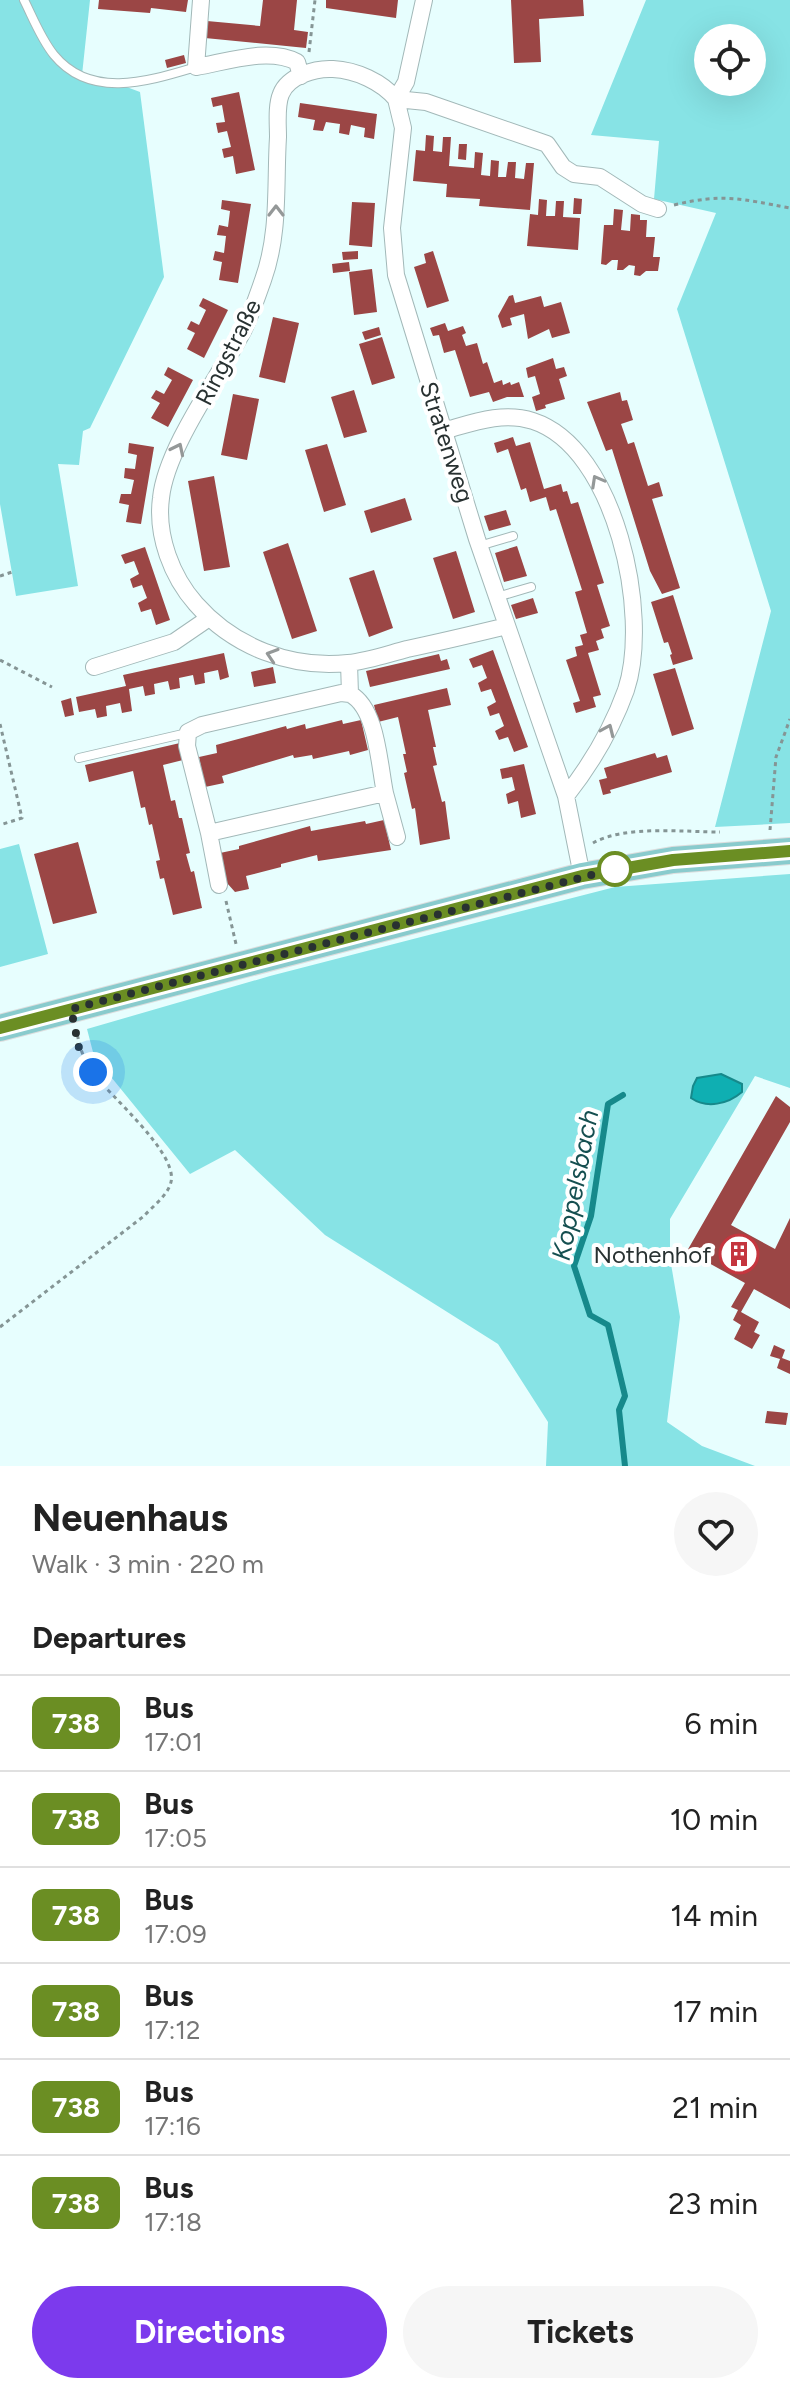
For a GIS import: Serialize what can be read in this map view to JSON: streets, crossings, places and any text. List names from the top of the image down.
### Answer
{
  "streets": {
    "street": ["Ringstraße", "Stratenweg"]
  },
  "crossings": [
    ["Ringstraße", "Stratenweg"]
  ],
  "water": ["Koppelsbach"],
  "places": {
    "building": ["Nothenhof"]
  },
  "lines": ["bus line 738"],
  "page": {
    "heading": [
      ["Neuenhaus", "Walk · 3 min · 220 m"],
      "Departures"
    ],
    "list": [
      {
        "mark": "738",
        "name": "Bus",
        "note": "17:01",
        "value": "6 min"
      },
      {
        "mark": "738",
        "name": "Bus",
        "note": "17:05",
        "value": "10 min"
      },
      {
        "mark": "738",
        "name": "Bus",
        "note": "17:09",
        "value": "14 min"
      },
      {
        "mark": "738",
        "name": "Bus",
        "note": "17:12",
        "value": "17 min"
      },
      {
        "mark": "738",
        "name": "Bus",
        "note": "17:16",
        "value": "21 min"
      },
      {
        "mark": "738",
        "name": "Bus",
        "note": "17:18",
        "value": "23 min"
      }
    ],
    "buttons": ["Directions", "Tickets"]
  }
}
